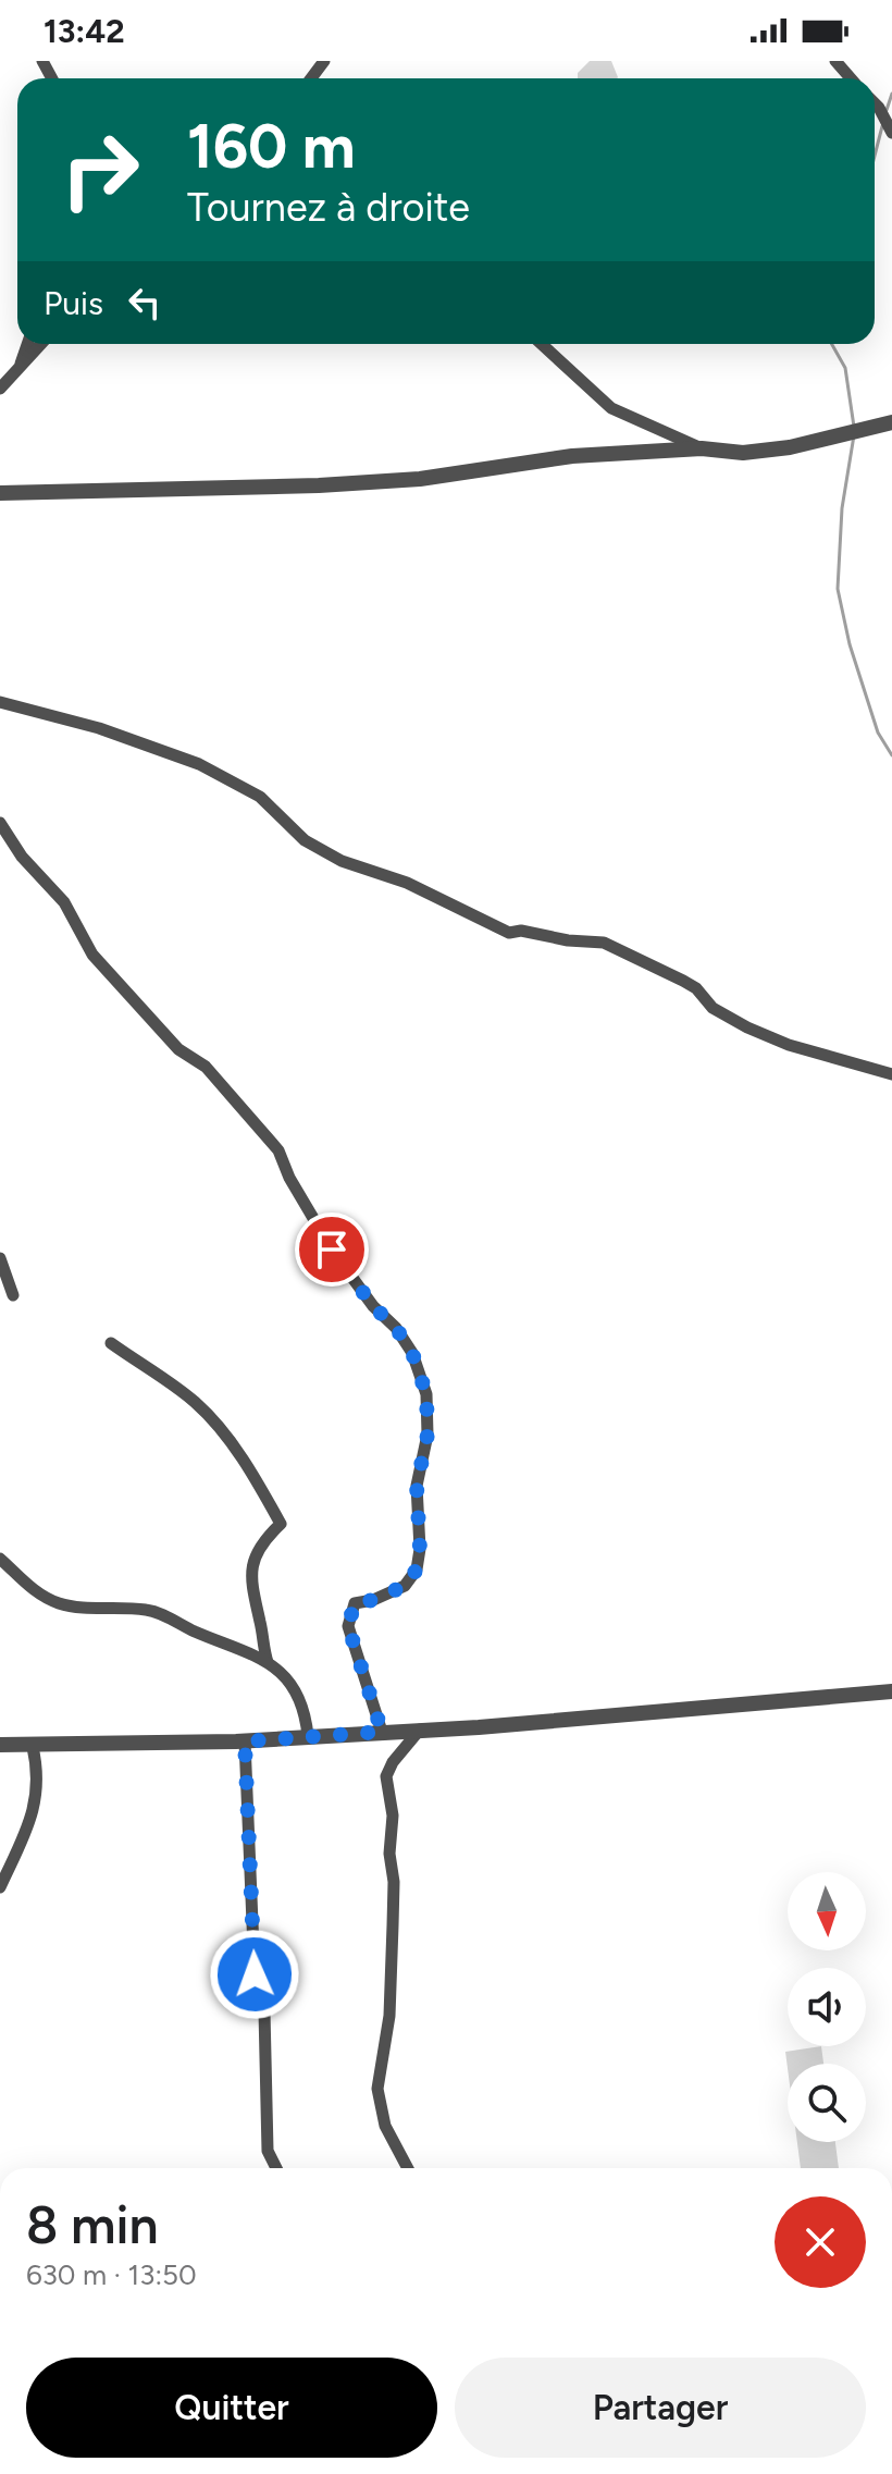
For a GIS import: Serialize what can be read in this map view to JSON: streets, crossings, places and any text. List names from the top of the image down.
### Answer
{
  "north": "bottom",
  "page": {
    "status": "13:42",
    "turn": ["160 m", "Tournez à droite"],
    "then": "Puis",
    "heading": ["8 min", "630 m · 13:50"],
    "buttons": ["Quitter", "Partager"]
  }
}
